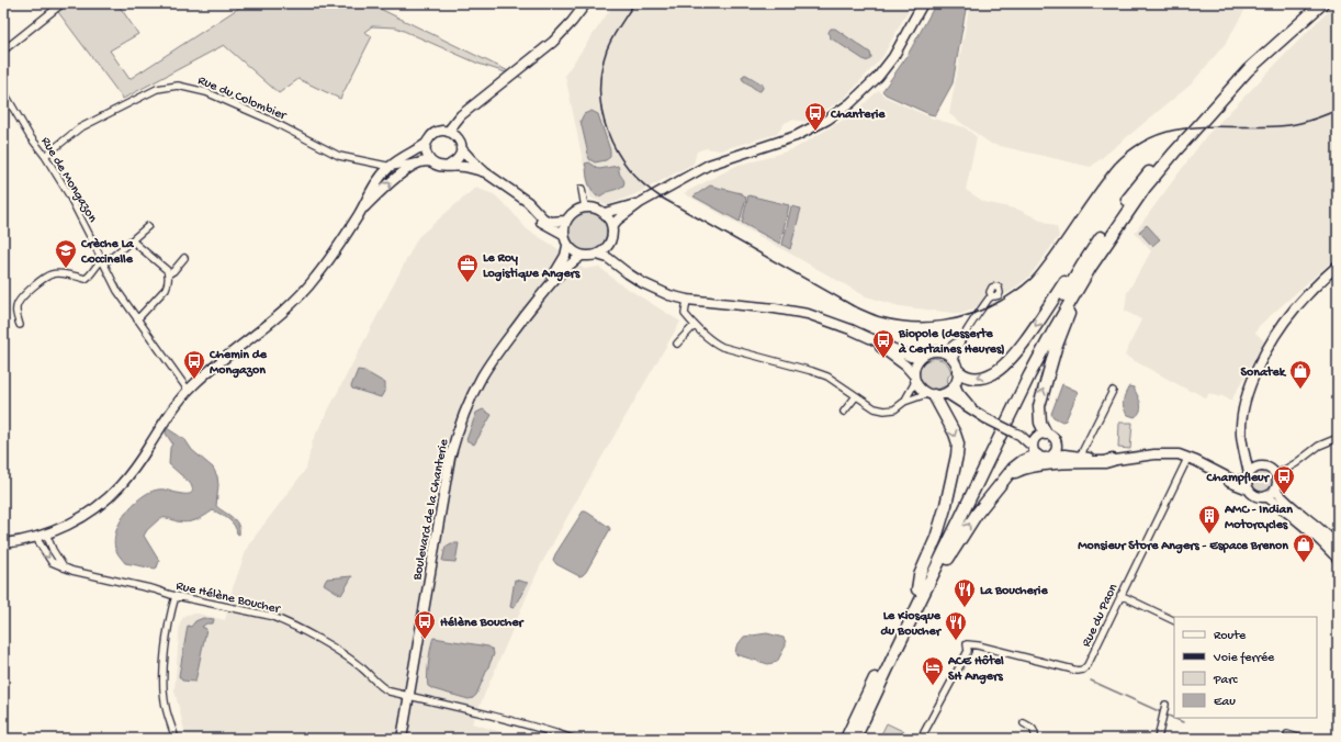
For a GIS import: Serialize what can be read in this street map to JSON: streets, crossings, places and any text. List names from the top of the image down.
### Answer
{
  "streets": {
    "street": [
      "Rue du Colombier",
      "Rue de Mongazon",
      "Boulevard de la Chanterie",
      "Rue Hélène Boucher",
      "Rue du Paon"
    ]
  },
  "crossings": [
    ["Rue du Colombier", "Rue de Mongazon"],
    ["Boulevard de la Chanterie", "Rue Hélène Boucher"]
  ],
  "places": {
    "bus stop": [
      "Chanterie",
      "Biopole (desserte à Certaines Heures)",
      "Chemin de Mongazon",
      "Champfleur",
      "Hélène Boucher"
    ],
    "school or university": ["Crèche La Coccinelle"],
    "office": ["Le Roy Logistique Angers"],
    "shop": ["Sonatek", "Monsieur Store Angers - Espace Brenon"],
    "building": ["AMC - Indian Motorcycles"],
    "restaurant": ["La Boucherie", "Le Kiosque du Boucher"],
    "hotel": ["ACE Hôtel SH Angers"]
  },
  "legend": [
    "Route",
    "Voie ferrée",
    "Parc",
    "Eau"
  ]
}
